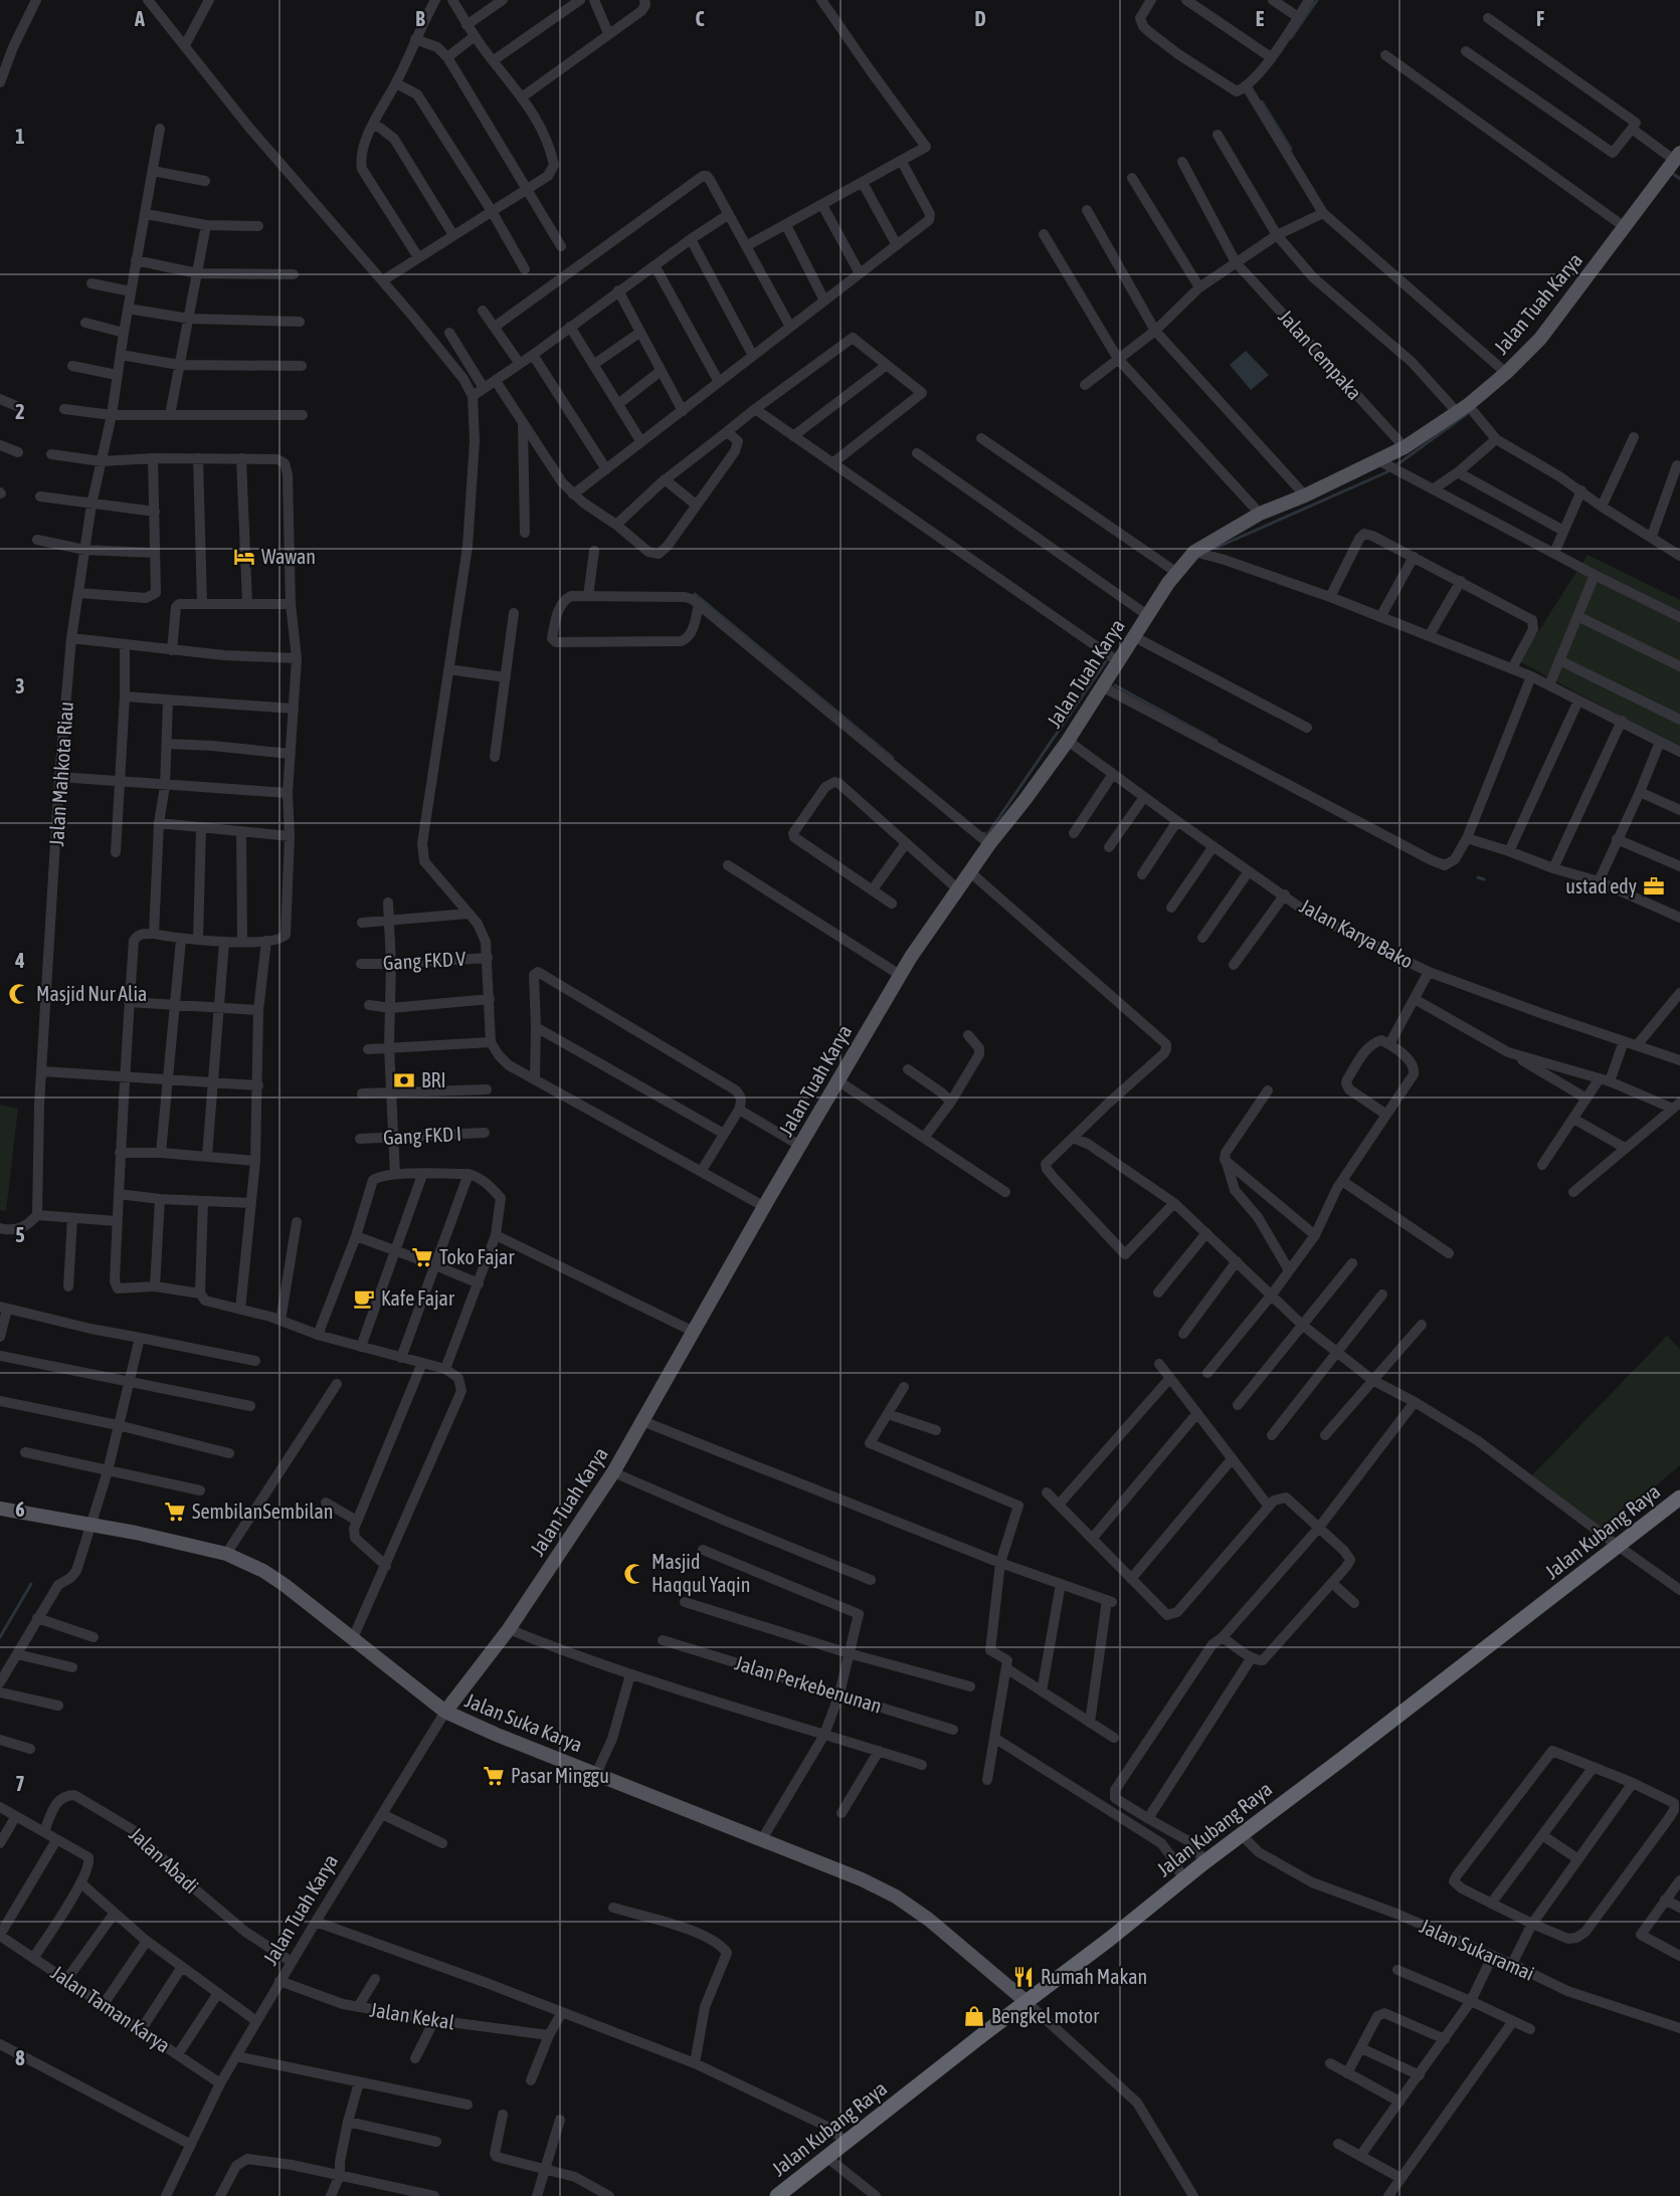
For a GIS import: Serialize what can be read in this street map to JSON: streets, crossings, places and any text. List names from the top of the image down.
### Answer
{
  "streets": {
    "highway": ["Jalan Kubang Raya"],
    "main road": ["Jalan Tuah Karya", "Jalan Suka Karya"],
    "street": [
      "Jalan Cempaka",
      "Jalan Mahkota Riau",
      "Jalan Karya Bako",
      "Gang FKD V",
      "Gang FKD I",
      "Jalan Perkebenunan",
      "Jalan Abadi",
      "Jalan Sukaramai",
      "Jalan Taman Karya",
      "Jalan Kekal"
    ]
  },
  "crossings": [
    ["Jalan Tuah Karya", "Jalan Cempaka"],
    ["Jalan Tuah Karya", "Jalan Karya Bako"],
    ["Jalan Tuah Karya", "Jalan Suka Karya"],
    ["Jalan Tuah Karya", "Jalan Abadi"],
    ["Jalan Tuah Karya", "Jalan Taman Karya"],
    ["Jalan Tuah Karya", "Jalan Kekal"],
    ["Jalan Kubang Raya", "Jalan Suka Karya"],
    ["Jalan Kubang Raya", "Jalan Sukaramai"]
  ],
  "places": {
    "hotel": ["Wawan"],
    "office": ["ustad edy"],
    "mosque": ["Masjid Nur Alia", "Masjid Haqqul Yaqin"],
    "bank": ["BRI"],
    "supermarket": ["Toko Fajar", "SembilanSembilan", "Pasar Minggu"],
    "cafe": ["Kafe Fajar"],
    "restaurant": ["Rumah Makan"],
    "shop": ["Bengkel motor"]
  },
  "grid": {
    "columns": [
      "A",
      "B",
      "C",
      "D",
      "E",
      "F"
    ],
    "rows": [
      "1",
      "2",
      "3",
      "4",
      "5",
      "6",
      "7",
      "8"
    ]
  }
}
